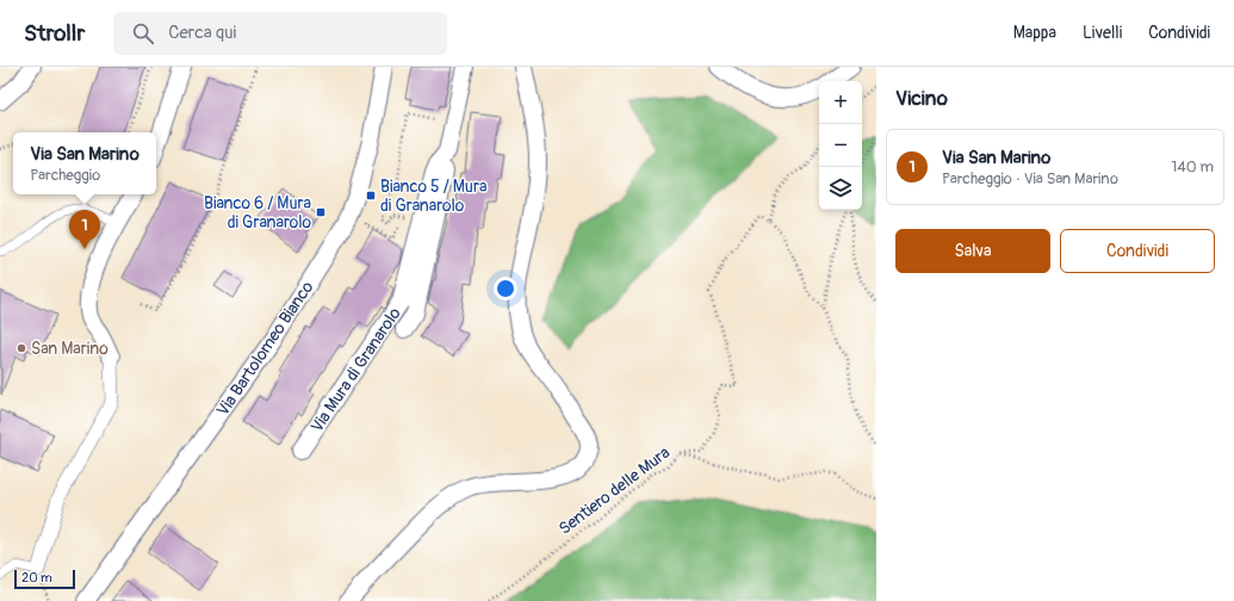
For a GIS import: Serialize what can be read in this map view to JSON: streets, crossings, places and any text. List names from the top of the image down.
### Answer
{
  "streets": {
    "street": ["Via Bartolomeo Bianco", "Via Mura di Granarolo"],
    "path": ["Sentiero delle Mura"]
  },
  "places": {
    "transit": ["Bianco 5 / Mura di Granarolo", "Bianco 6 / Mura di Granarolo"],
    "other": ["San Marino"]
  },
  "scale_bar": "20 m",
  "page": {
    "header": "Strollr",
    "search": "Cerca qui",
    "nav": ["Mappa", "Livelli", "Condividi"],
    "heading": "Vicino",
    "map_buttons": ["+", "−"],
    "list": [
      {
        "mark": "1",
        "name": "Via San Marino",
        "note": "Parcheggio · Via San Marino",
        "value": "140 m"
      }
    ],
    "popup": ["Via San Marino", "Parcheggio"],
    "pins": "1",
    "buttons": ["Salva", "Condividi"],
    "scale": "20 m"
  }
}
